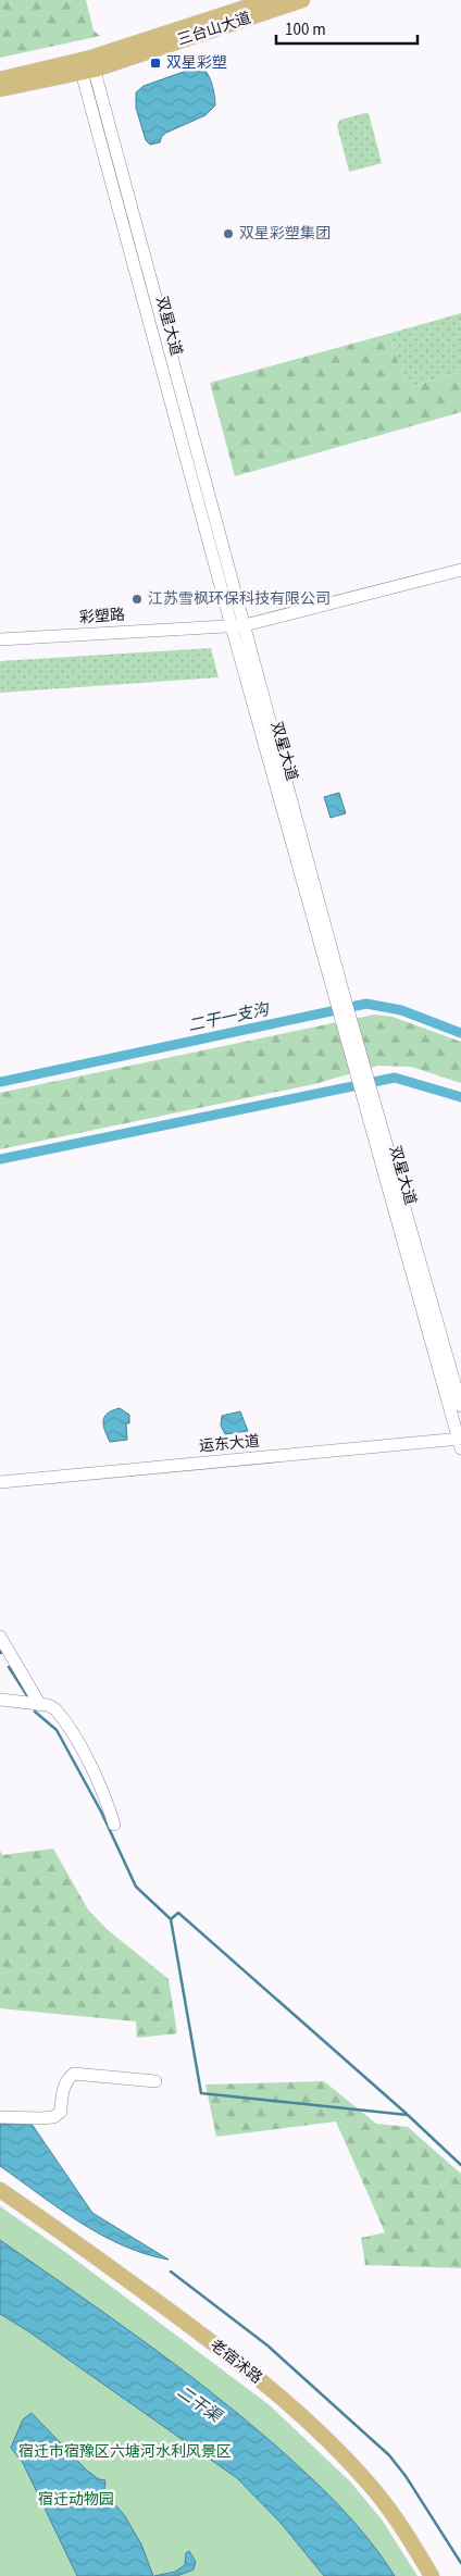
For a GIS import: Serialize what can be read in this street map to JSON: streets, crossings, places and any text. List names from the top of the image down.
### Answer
{
  "streets": {
    "main road": ["三台山大道", "老宿沭路"],
    "street": ["双星大道", "彩塑路", "运东大道"]
  },
  "crossings": [
    ["三台山大道", "双星大道"],
    ["双星大道", "彩塑路"],
    ["双星大道", "运东大道"]
  ],
  "water": ["二干一支沟", "二干渠"],
  "parks": ["宿迁市宿豫区六塘河水利风景区", "宿迁动物园"],
  "places": {
    "transit": ["双星彩塑"],
    "other": ["双星彩塑集团", "江苏雪枫环保科技有限公司"]
  },
  "scale_bar": "100 m"
}
